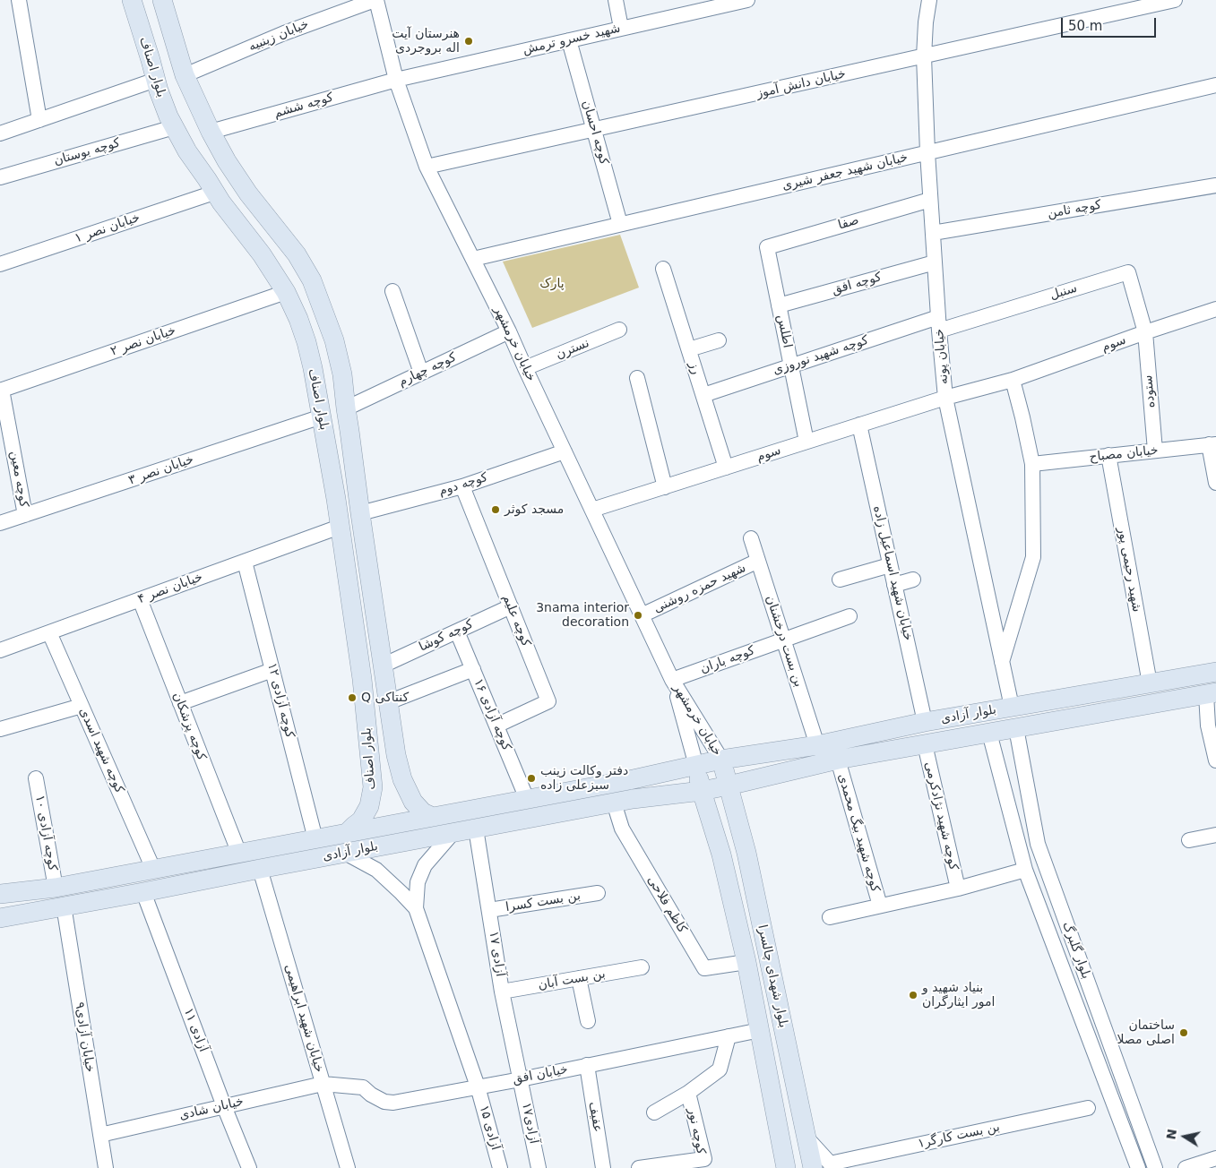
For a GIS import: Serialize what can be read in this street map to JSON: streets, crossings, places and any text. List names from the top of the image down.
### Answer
{
  "streets": {
    "main road": ["بلوار اصناف", "بلوار آزادی", "بلوار شهدای چالسرا"],
    "street": [
      "خیابان زینبیه",
      "شهید خسرو ترمش",
      "خیابان دانش آموز",
      "کوچه ششم",
      "کوچه احسان",
      "کوچه بوستان",
      "خیابان شهید جعفر شیری",
      "کوچه ثامن",
      "صفا",
      "خیابان نصر ۱",
      "کوچه افق",
      "سنبل",
      "اطلس",
      "خیابان نصر ۲",
      "خیابان خرمشهر",
      "سوم",
      "نسترن",
      "کوچه شهید نوروزی",
      "خیابان پونه",
      "رز",
      "کوچه چهارم",
      "ستوده",
      "خیابان مصباح",
      "خیابان نصر ۳",
      "کوچه معین",
      "کوچه دوم",
      "شهید رحیمی پور",
      "خیابان شهید اسماعیل زاده",
      "خیابان نصر ۴",
      "شهید حمزه روشنی",
      "کوچه علیم",
      "کوچه کوشا",
      "بن بست درخشنان",
      "کوچه باران",
      "کوچه آزادی ۱۲",
      "کوچه آزادی ۱۶",
      "کوچه پزشکان",
      "کوچه شهید اسدی",
      "کوچه شهید نژادکرمی",
      "کوچه آزادی ۱۰",
      "کوچه شهید بیگ محمدی",
      "بن بست کسرا",
      "کاظم فلاحی",
      "بلوار گلبرگ",
      "آزادی ۱۷",
      "بن بست آبان",
      "خیابان شهید ابراهیمی",
      "آزادی ۱۱",
      "خیابان آزادی۹",
      "خیابان افق",
      "خیابان شادی",
      "عفیف",
      "آزادی۱۷",
      "آزادی ۱۵",
      "کوچه نور",
      "بن بست کارگر۱"
    ]
  },
  "crossings": [
    ["خیابان زینبیه", "بلوار اصناف"],
    ["خیابان زینبیه", "خیابان خرمشهر"],
    ["شهید خسرو ترمش", "کوچه ششم"],
    ["شهید خسرو ترمش", "کوچه احسان"],
    ["شهید خسرو ترمش", "خیابان خرمشهر"],
    ["بلوار اصناف", "کوچه ششم"],
    ["بلوار اصناف", "کوچه بوستان"],
    ["بلوار اصناف", "خیابان نصر ۱"],
    ["بلوار اصناف", "خیابان نصر ۲"],
    ["بلوار اصناف", "کوچه چهارم"],
    ["بلوار اصناف", "خیابان نصر ۳"],
    ["بلوار اصناف", "کوچه دوم"],
    ["بلوار اصناف", "خیابان نصر ۴"],
    ["بلوار اصناف", "کوچه کوشا"],
    ["بلوار اصناف", "بلوار آزادی"],
    ["خیابان دانش آموز", "کوچه احسان"],
    ["خیابان دانش آموز", "خیابان خرمشهر"],
    ["خیابان دانش آموز", "خیابان پونه"],
    ["کوچه ششم", "خیابان خرمشهر"],
    ["کوچه احسان", "خیابان شهید جعفر شیری"],
    ["خیابان شهید جعفر شیری", "خیابان خرمشهر"],
    ["خیابان شهید جعفر شیری", "خیابان پونه"],
    ["کوچه ثامن", "خیابان پونه"],
    ["صفا", "اطلس"],
    ["صفا", "خیابان پونه"],
    ["کوچه افق", "اطلس"],
    ["کوچه افق", "خیابان پونه"],
    ["سنبل", "سوم"],
    ["سنبل", "کوچه شهید نوروزی"],
    ["سنبل", "خیابان پونه"],
    ["سنبل", "ستوده"],
    ["اطلس", "سوم"],
    ["اطلس", "کوچه شهید نوروزی"],
    ["خیابان نصر ۲", "کوچه معین"],
    ["خیابان خرمشهر", "سوم"],
    ["خیابان خرمشهر", "نسترن"],
    ["خیابان خرمشهر", "کوچه چهارم"],
    ["خیابان خرمشهر", "کوچه دوم"],
    ["خیابان خرمشهر", "شهید حمزه روشنی"],
    ["خیابان خرمشهر", "کوچه باران"],
    ["خیابان خرمشهر", "بلوار آزادی"],
    ["خیابان خرمشهر", "بلوار شهدای چالسرا"],
    ["سوم", "خیابان پونه"],
    ["سوم", "رز"],
    ["سوم", "ستوده"],
    ["سوم", "خیابان شهید اسماعیل زاده"],
    ["کوچه شهید نوروزی", "خیابان پونه"],
    ["کوچه شهید نوروزی", "رز"],
    ["خیابان پونه", "بلوار آزادی"],
    ["ستوده", "خیابان مصباح"],
    ["خیابان مصباح", "شهید رحیمی پور"],
    ["خیابان نصر ۳", "کوچه معین"],
    ["کوچه دوم", "کوچه علیم"],
    ["شهید رحیمی پور", "بلوار آزادی"],
    ["خیابان شهید اسماعیل زاده", "بلوار آزادی"],
    ["خیابان نصر ۴", "کوچه آزادی ۱۲"],
    ["خیابان نصر ۴", "کوچه پزشکان"],
    ["خیابان نصر ۴", "کوچه شهید اسدی"],
    ["شهید حمزه روشنی", "بن بست درخشنان"],
    ["کوچه علیم", "کوچه کوشا"],
    ["کوچه علیم", "کوچه آزادی ۱۶"],
    ["کوچه کوشا", "کوچه آزادی ۱۶"],
    ["بن بست درخشنان", "کوچه باران"],
    ["بن بست درخشنان", "بلوار آزادی"],
    ["کوچه آزادی ۱۲", "بلوار آزادی"],
    ["کوچه آزادی ۱۶", "بلوار آزادی"],
    ["بلوار آزادی", "کوچه پزشکان"],
    ["بلوار آزادی", "کوچه شهید اسدی"],
    ["بلوار آزادی", "کوچه شهید نژادکرمی"],
    ["بلوار آزادی", "کوچه آزادی ۱۰"],
    ["بلوار آزادی", "کوچه شهید بیگ محمدی"],
    ["بلوار آزادی", "کاظم فلاحی"],
    ["بلوار آزادی", "بلوار گلبرگ"],
    ["بلوار آزادی", "آزادی ۱۷"],
    ["بلوار آزادی", "بلوار شهدای چالسرا"],
    ["بلوار آزادی", "خیابان شهید ابراهیمی"],
    ["بلوار آزادی", "آزادی ۱۱"],
    ["بلوار آزادی", "خیابان آزادی۹"],
    ["بن بست کسرا", "آزادی ۱۷"],
    ["کاظم فلاحی", "بلوار شهدای چالسرا"],
    ["آزادی ۱۷", "بن بست آبان"],
    ["آزادی ۱۷", "خیابان افق"],
    ["آزادی ۱۷", "آزادی۱۷"],
    ["بلوار شهدای چالسرا", "خیابان افق"],
    ["بلوار شهدای چالسرا", "بن بست کارگر۱"],
    ["خیابان شهید ابراهیمی", "خیابان افق"],
    ["خیابان شهید ابراهیمی", "خیابان شادی"],
    ["آزادی ۱۱", "خیابان شادی"],
    ["خیابان آزادی۹", "خیابان شادی"],
    ["خیابان افق", "خیابان شادی"],
    ["خیابان افق", "عفیف"],
    ["خیابان افق", "آزادی۱۷"],
    ["خیابان افق", "آزادی ۱۵"],
    ["خیابان افق", "کوچه نور"]
  ],
  "parks": ["پارک"],
  "places": [
    "هنرستان آیت اله بروجردی",
    "مسجد کوثر",
    "3nama interior decoration",
    "Q کنتاکی",
    "دفتر وکالت زینب سبزعلی زاده",
    "بنیاد شهید و امور ایثارگران",
    "ساختمان اصلی مصلا"
  ],
  "scale_bar": "50 m",
  "north": "left"
}
